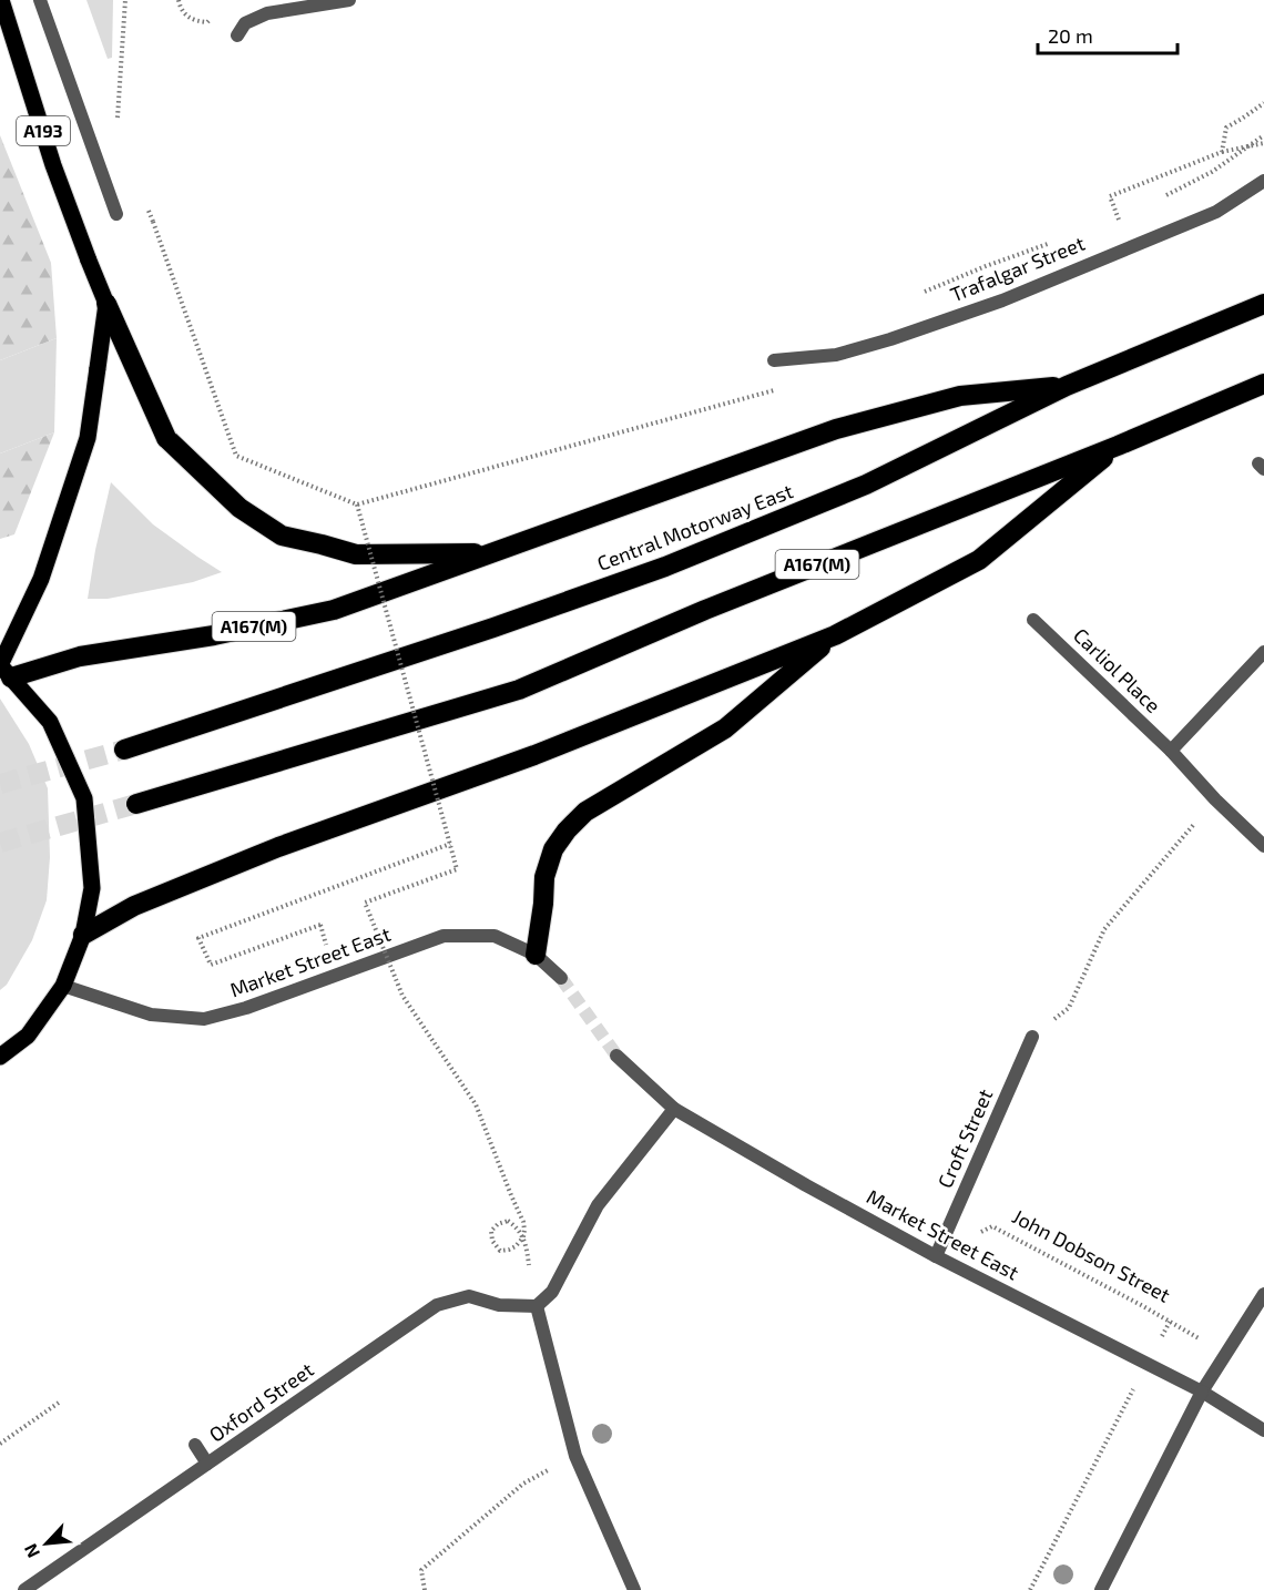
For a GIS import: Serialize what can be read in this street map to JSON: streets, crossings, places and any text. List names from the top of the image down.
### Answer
{
  "streets": {
    "highway": ["Central Motorway East", "A167(M)"],
    "main road": ["A193"],
    "street": [
      "Trafalgar Street",
      "Carliol Place",
      "Market Street East",
      "Croft Street",
      "Oxford Street"
    ],
    "path": ["John Dobson Street"]
  },
  "crossings": [
    ["A193", "A167(M)"],
    ["Central Motorway East", "A167(M)"],
    ["A167(M)", "Market Street East"],
    ["Market Street East", "Croft Street"],
    ["Market Street East", "John Dobson Street"],
    ["Croft Street", "John Dobson Street"]
  ],
  "scale_bar": "20 m",
  "north": "bottom left"
}
